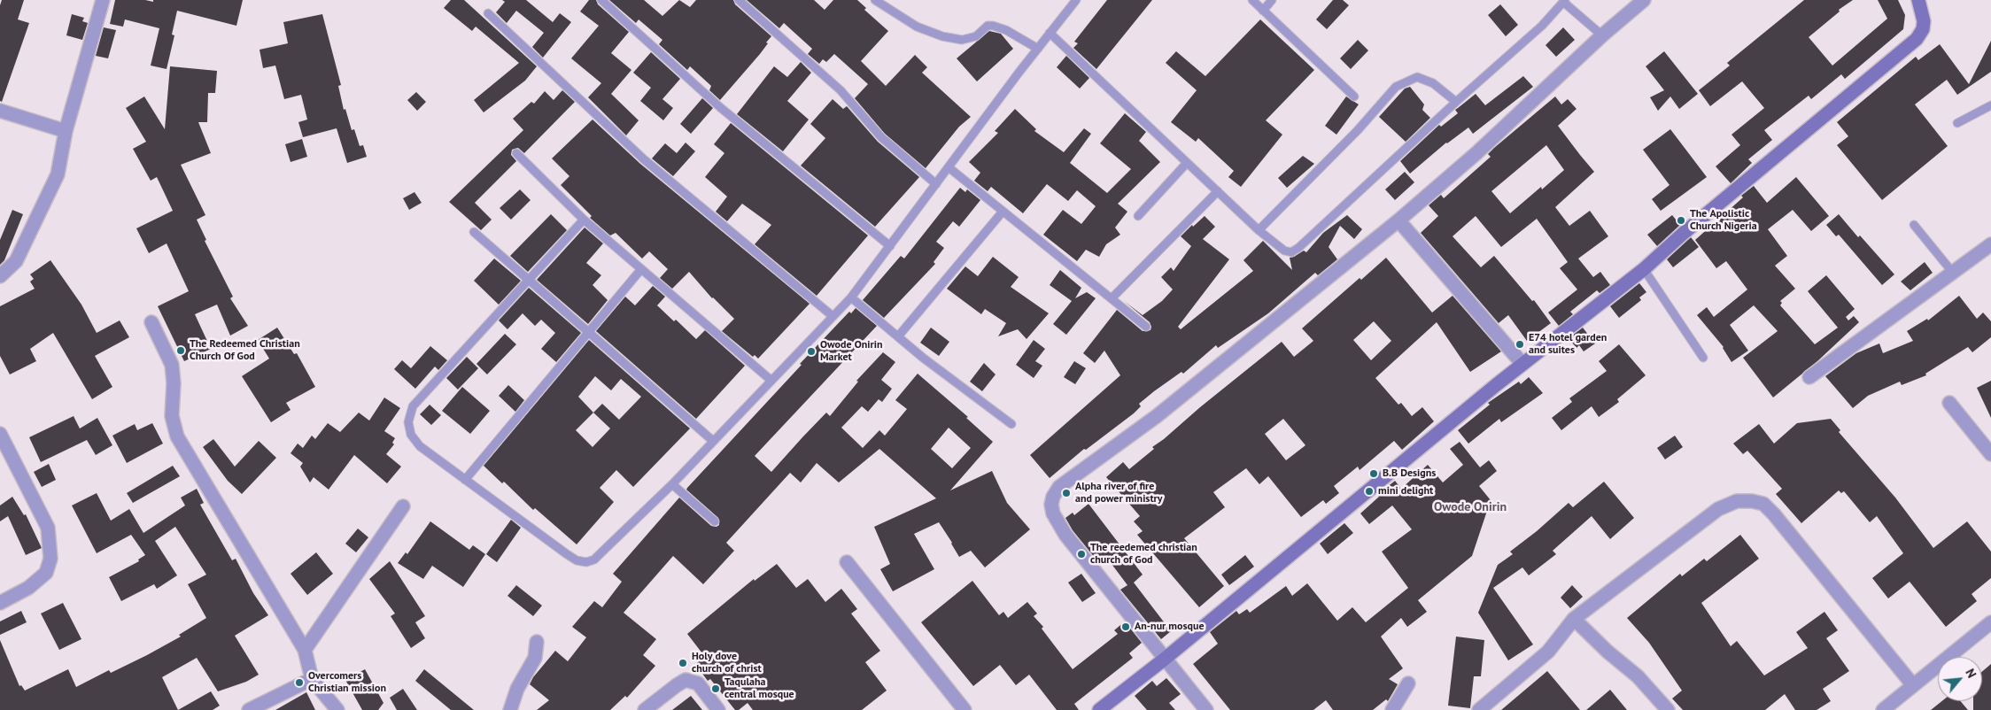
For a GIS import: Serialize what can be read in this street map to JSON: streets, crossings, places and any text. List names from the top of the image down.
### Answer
{
  "districts": ["Owode Onirin"],
  "places": [
    "The Apolistic Church Nigeria",
    "E74 hotel garden and suites",
    "The Redeemed Christian Church Of God",
    "Owode Onirin Market",
    "B.B Designs",
    "mini delight",
    "Alpha river of fire and power ministry",
    "The reedemed christian church of God",
    "An-nur mosque",
    "Holy dove church of christ",
    "Overcomers Christian mission",
    "Taqulaha central mosque"
  ],
  "north": "top right"
}
